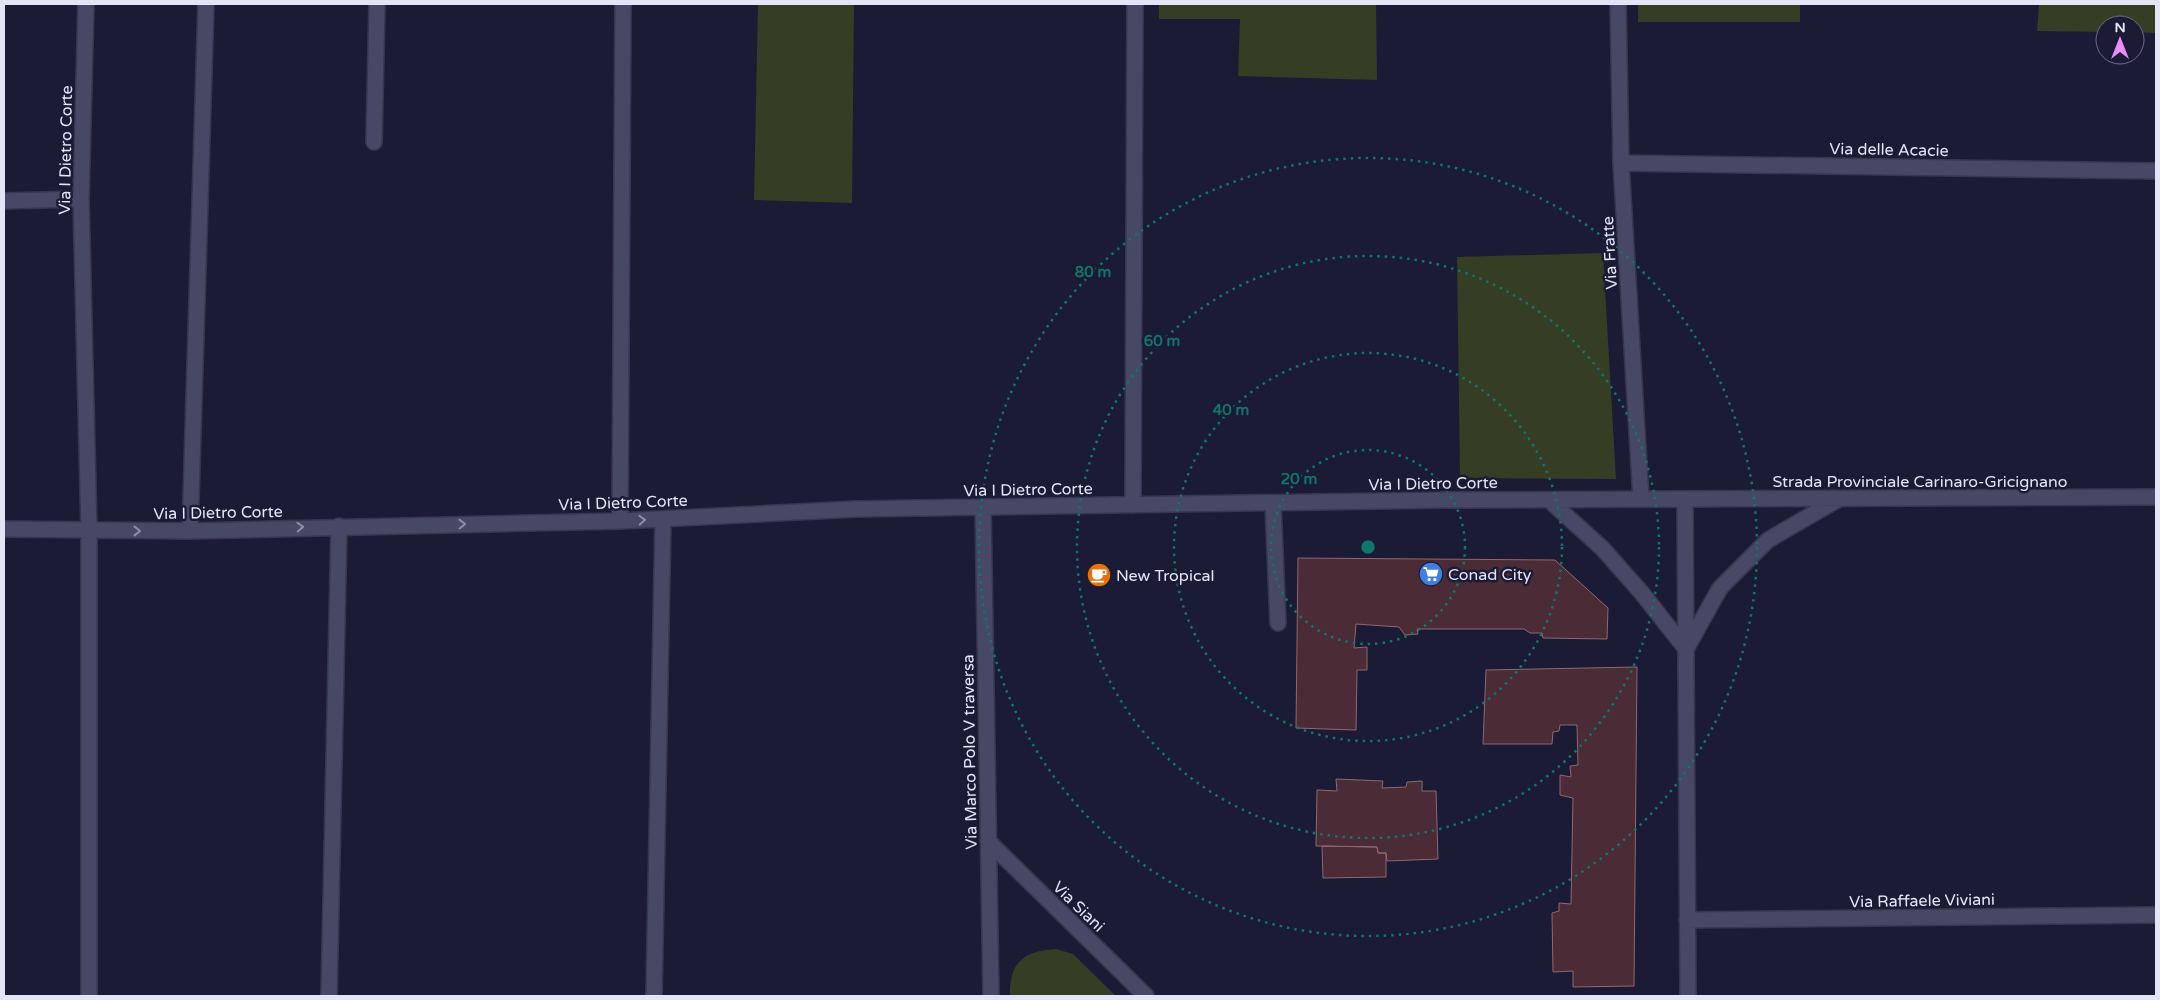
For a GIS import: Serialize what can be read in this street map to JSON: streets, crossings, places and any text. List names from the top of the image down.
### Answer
{
  "streets": {
    "street": [
      "Via delle Acacie",
      "Via I Dietro Corte",
      "Via Fratte",
      "Strada Provinciale Carinaro-Gricignano",
      "Via Marco Polo V traversa",
      "Via Raffaele Viviani",
      "Via Siani"
    ]
  },
  "crossings": [
    ["Via delle Acacie", "Via Fratte"],
    ["Via I Dietro Corte", "Via Fratte"],
    ["Via I Dietro Corte", "Strada Provinciale Carinaro-Gricignano"],
    ["Via I Dietro Corte", "Via Marco Polo V traversa"],
    ["Via Marco Polo V traversa", "Via Siani"]
  ],
  "places": {
    "supermarket": ["Conad City"],
    "cafe": ["New Tropical"]
  },
  "north": "top",
  "rings": [
    "80 m",
    "60 m",
    "40 m",
    "20 m"
  ]
}
